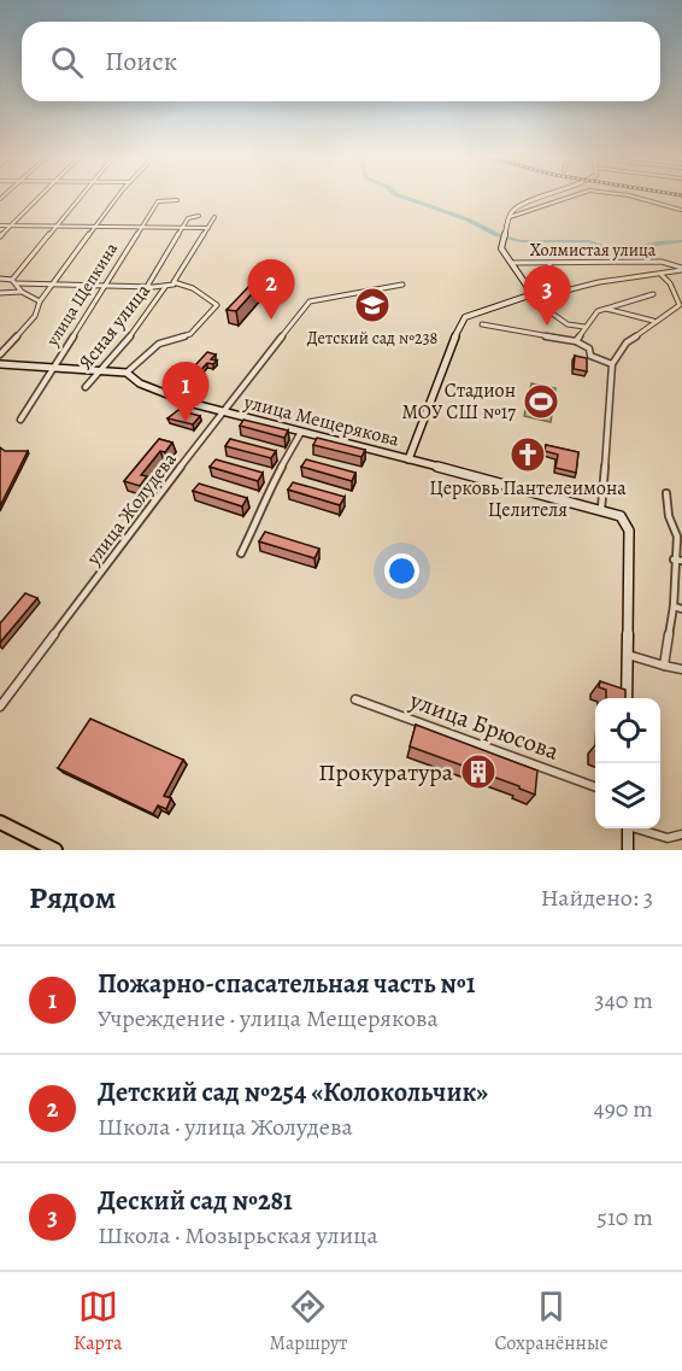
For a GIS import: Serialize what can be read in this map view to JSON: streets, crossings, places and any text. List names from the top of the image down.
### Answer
{
  "streets": {
    "street": [
      "Холмистая улица",
      "улица Щепкина",
      "Ясная улица",
      "улица Мещерякова",
      "улица Жолудева",
      "улица Брюсова"
    ]
  },
  "crossings": [
    ["улица Щепкина", "улица Мещерякова"],
    ["Ясная улица", "улица Мещерякова"],
    ["улица Мещерякова", "улица Жолудева"]
  ],
  "places": {
    "school or university": ["Детский сад №238"],
    "sports": ["Стадион МОУ СШ №17"],
    "church": ["Церковь Пантелеимона Целителя"],
    "building": ["Прокуратура"]
  },
  "page": {
    "search": "Поиск",
    "pins": ["2", "3", "1"],
    "heading": ["Рядом", "Найдено: 3"],
    "list": [
      {
        "mark": "1",
        "name": "Пожарно-спасательная часть №1",
        "note": "Учреждение · улица Мещерякова",
        "value": "340 m"
      },
      {
        "mark": "2",
        "name": "Детский сад №254 «Колокольчик»",
        "note": "Школа · улица Жолудева",
        "value": "490 m"
      },
      {
        "mark": "3",
        "name": "Деский сад №281",
        "note": "Школа · Мозырьская улица",
        "value": "510 m"
      }
    ],
    "nav": ["Карта", "Маршрут", "Сохранённые"]
  }
}
